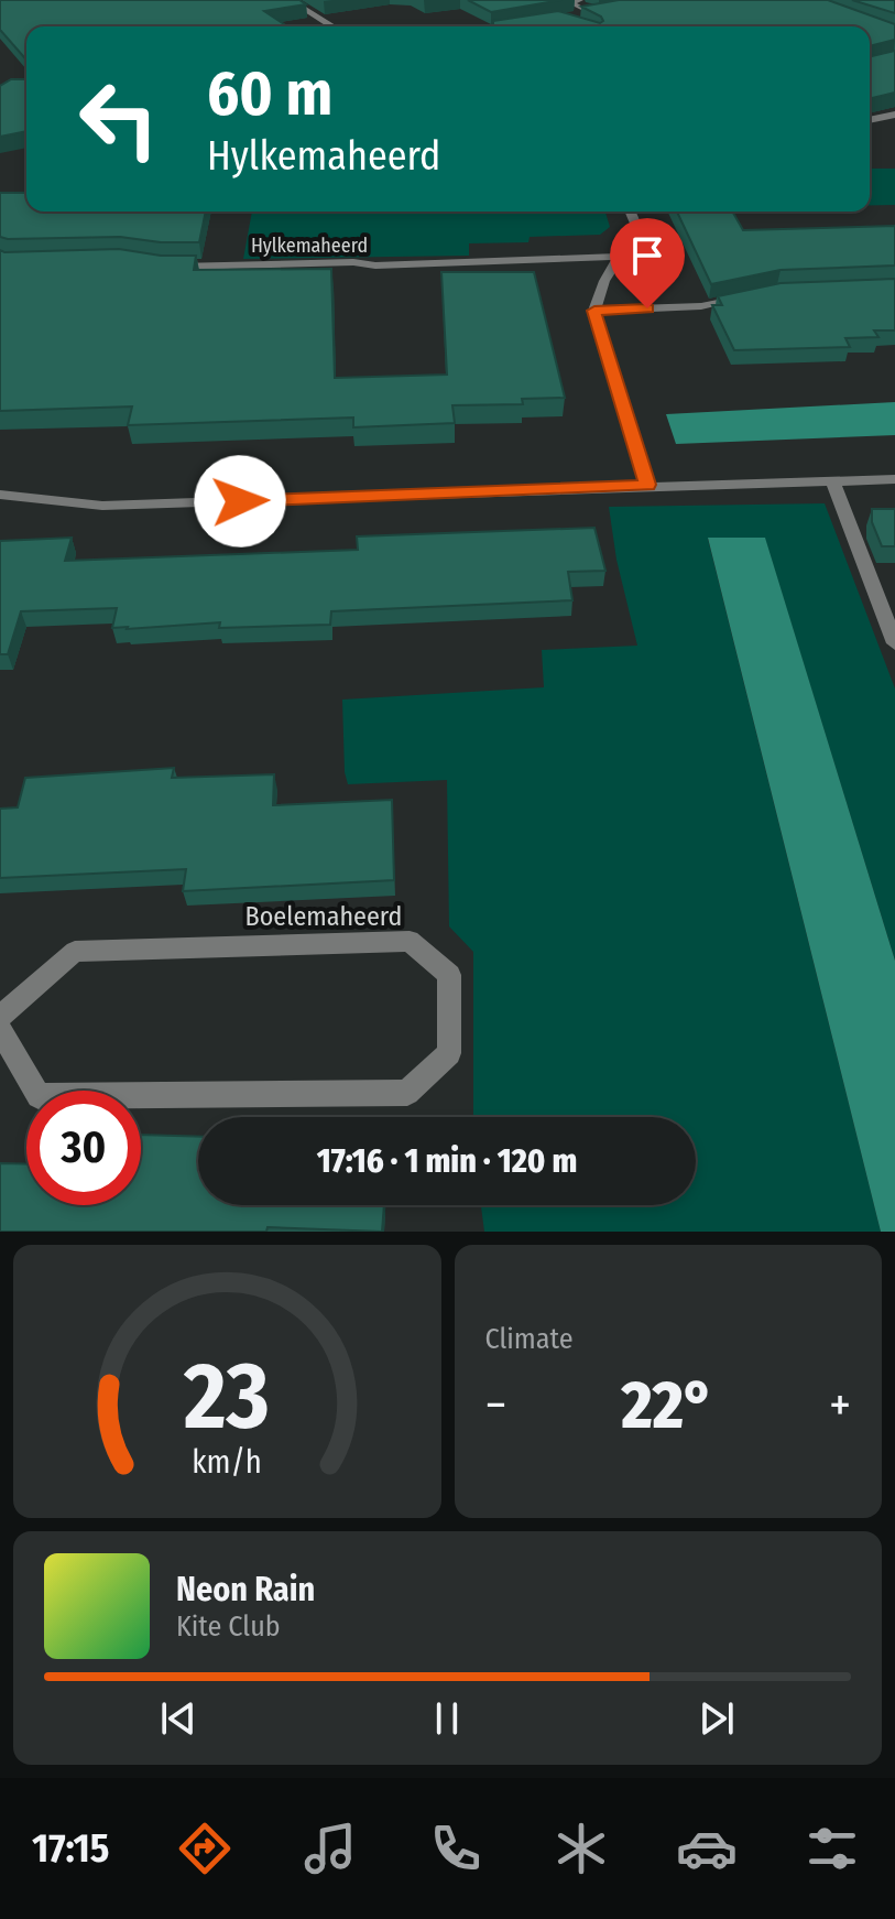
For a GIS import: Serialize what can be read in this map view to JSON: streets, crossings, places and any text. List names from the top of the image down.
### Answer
{
  "streets": {
    "street": ["Hylkemaheerd", "Boelemaheerd"]
  },
  "page": {
    "turn": ["60 m", "Hylkemaheerd"],
    "limit": "30",
    "trip": "17:16 · 1 min · 120 m",
    "tile": "Climate",
    "heat": ["−", "22°", "+"],
    "song": ["Neon Rain", "Kite Club"],
    "tabs": "17:15",
    "gauge": ["23", "km/h"]
  }
}
